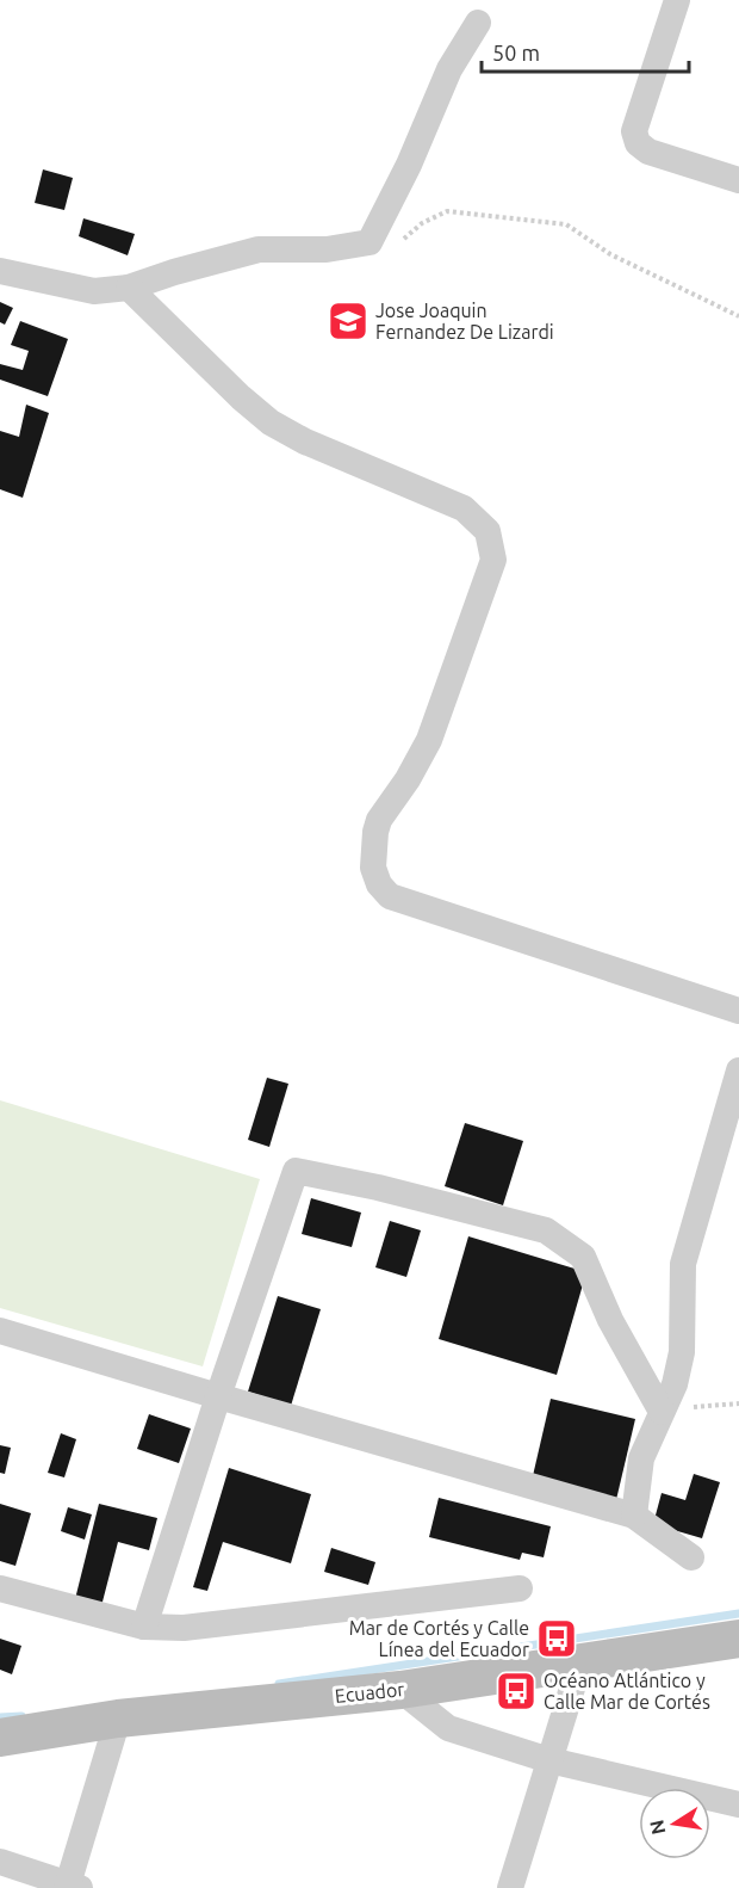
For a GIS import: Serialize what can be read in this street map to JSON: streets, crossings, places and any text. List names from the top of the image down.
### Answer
{
  "streets": {
    "street": ["Ecuador"]
  },
  "places": {
    "school or university": ["Jose Joaquin Fernandez De Lizardi"],
    "bus stop": ["Mar de Cortés y Calle Línea del Ecuador", "Océano Atlántico y Calle Mar de Cortés"]
  },
  "scale_bar": "50 m",
  "north": "left"
}
